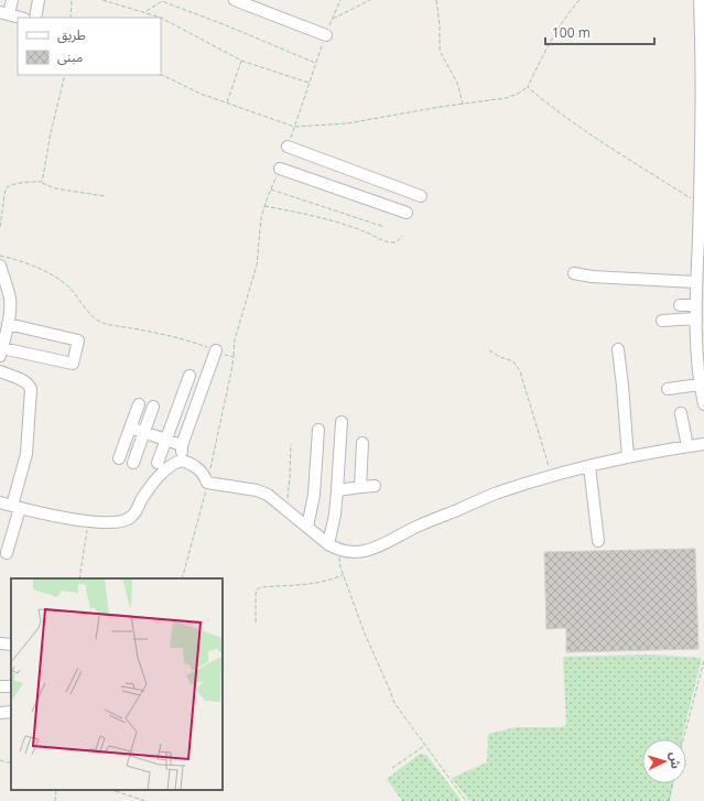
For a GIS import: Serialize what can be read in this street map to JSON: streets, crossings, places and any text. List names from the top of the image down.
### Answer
{
  "legend": ["طريق", "مبنى"],
  "scale_bar": "100 m",
  "north": "right"
}
